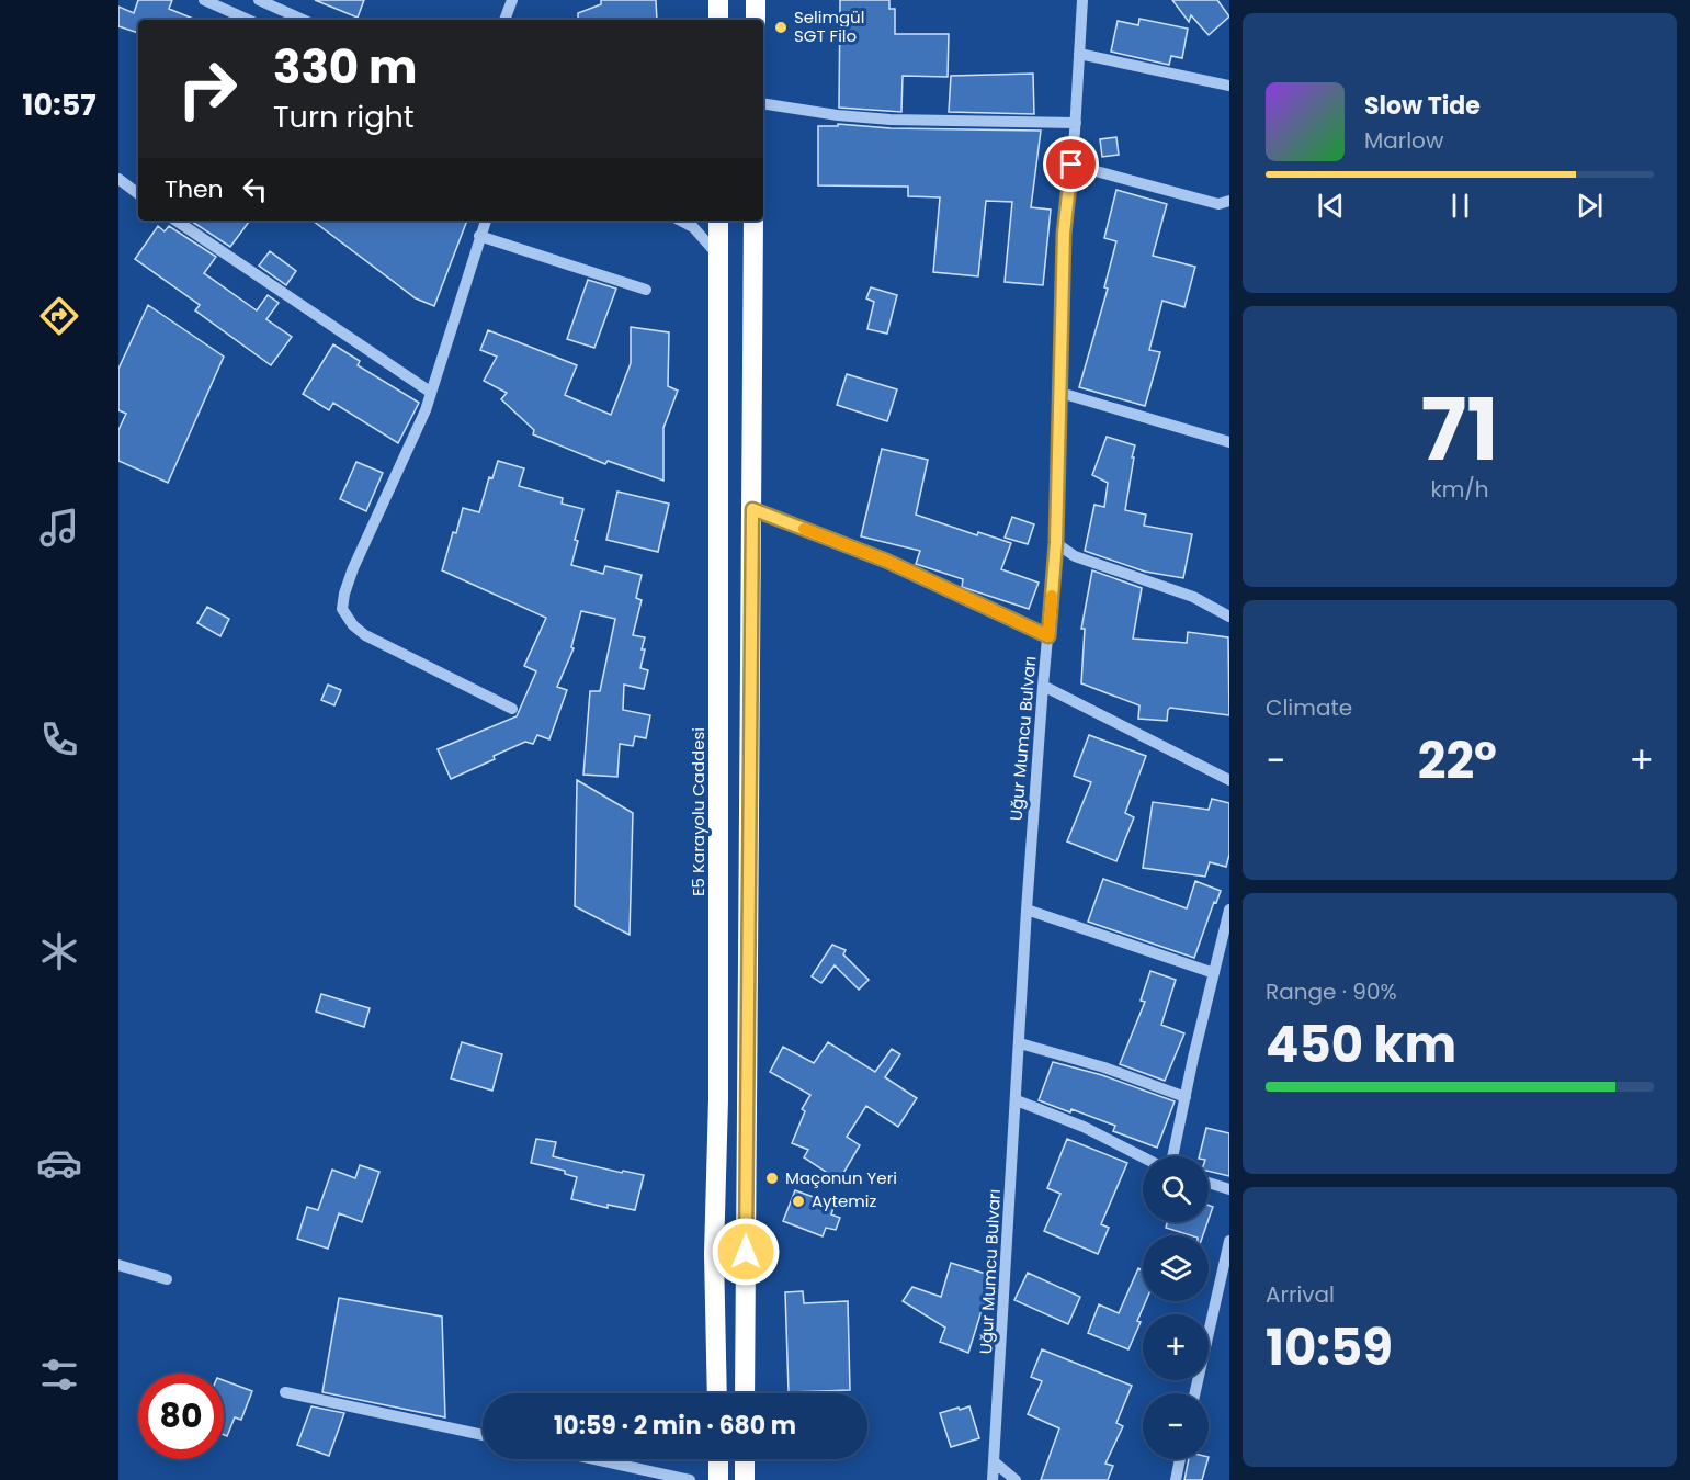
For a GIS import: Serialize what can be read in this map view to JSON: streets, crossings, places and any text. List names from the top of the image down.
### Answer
{
  "streets": {
    "highway": ["E5 Karayolu Caddesi"],
    "street": ["Uğur Mumcu Bulvarı"]
  },
  "places": ["Selimgül SGT Filo", "Maçonun Yeri", "Aytemiz"],
  "page": {
    "tabs": "10:57",
    "turn": ["330 m", "Turn right"],
    "song": ["Slow Tide", "Marlow"],
    "then": "Then",
    "tile": [
      ["71", "km/h"],
      "Climate",
      ["Range · 90%", "450 km"],
      ["Arrival", "10:59"]
    ],
    "heat": ["−", "22°", "+"],
    "map_buttons": ["+", "−"],
    "limit": "80",
    "trip": "10:59 · 2 min · 680 m"
  }
}
